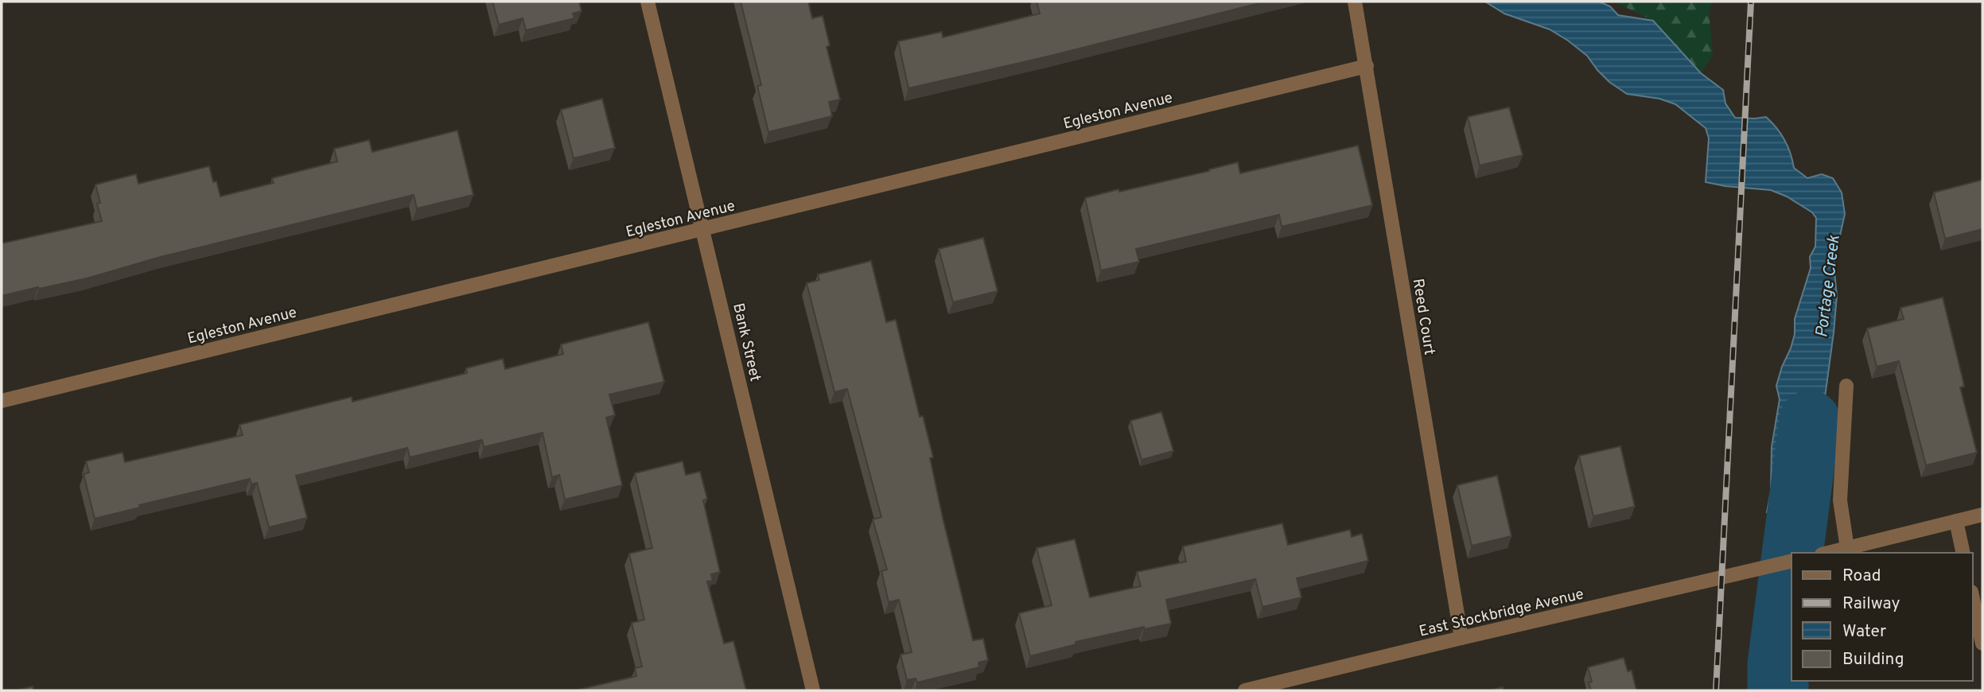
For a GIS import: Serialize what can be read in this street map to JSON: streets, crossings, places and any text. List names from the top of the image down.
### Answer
{
  "streets": {
    "street": [
      "Egleston Avenue",
      "Reed Court",
      "Bank Street",
      "East Stockbridge Avenue"
    ]
  },
  "crossings": [
    ["Egleston Avenue", "Reed Court"],
    ["Egleston Avenue", "Bank Street"],
    ["Reed Court", "East Stockbridge Avenue"]
  ],
  "water": ["Portage Creek"],
  "legend": [
    "Road",
    "Railway",
    "Water",
    "Building"
  ]
}
